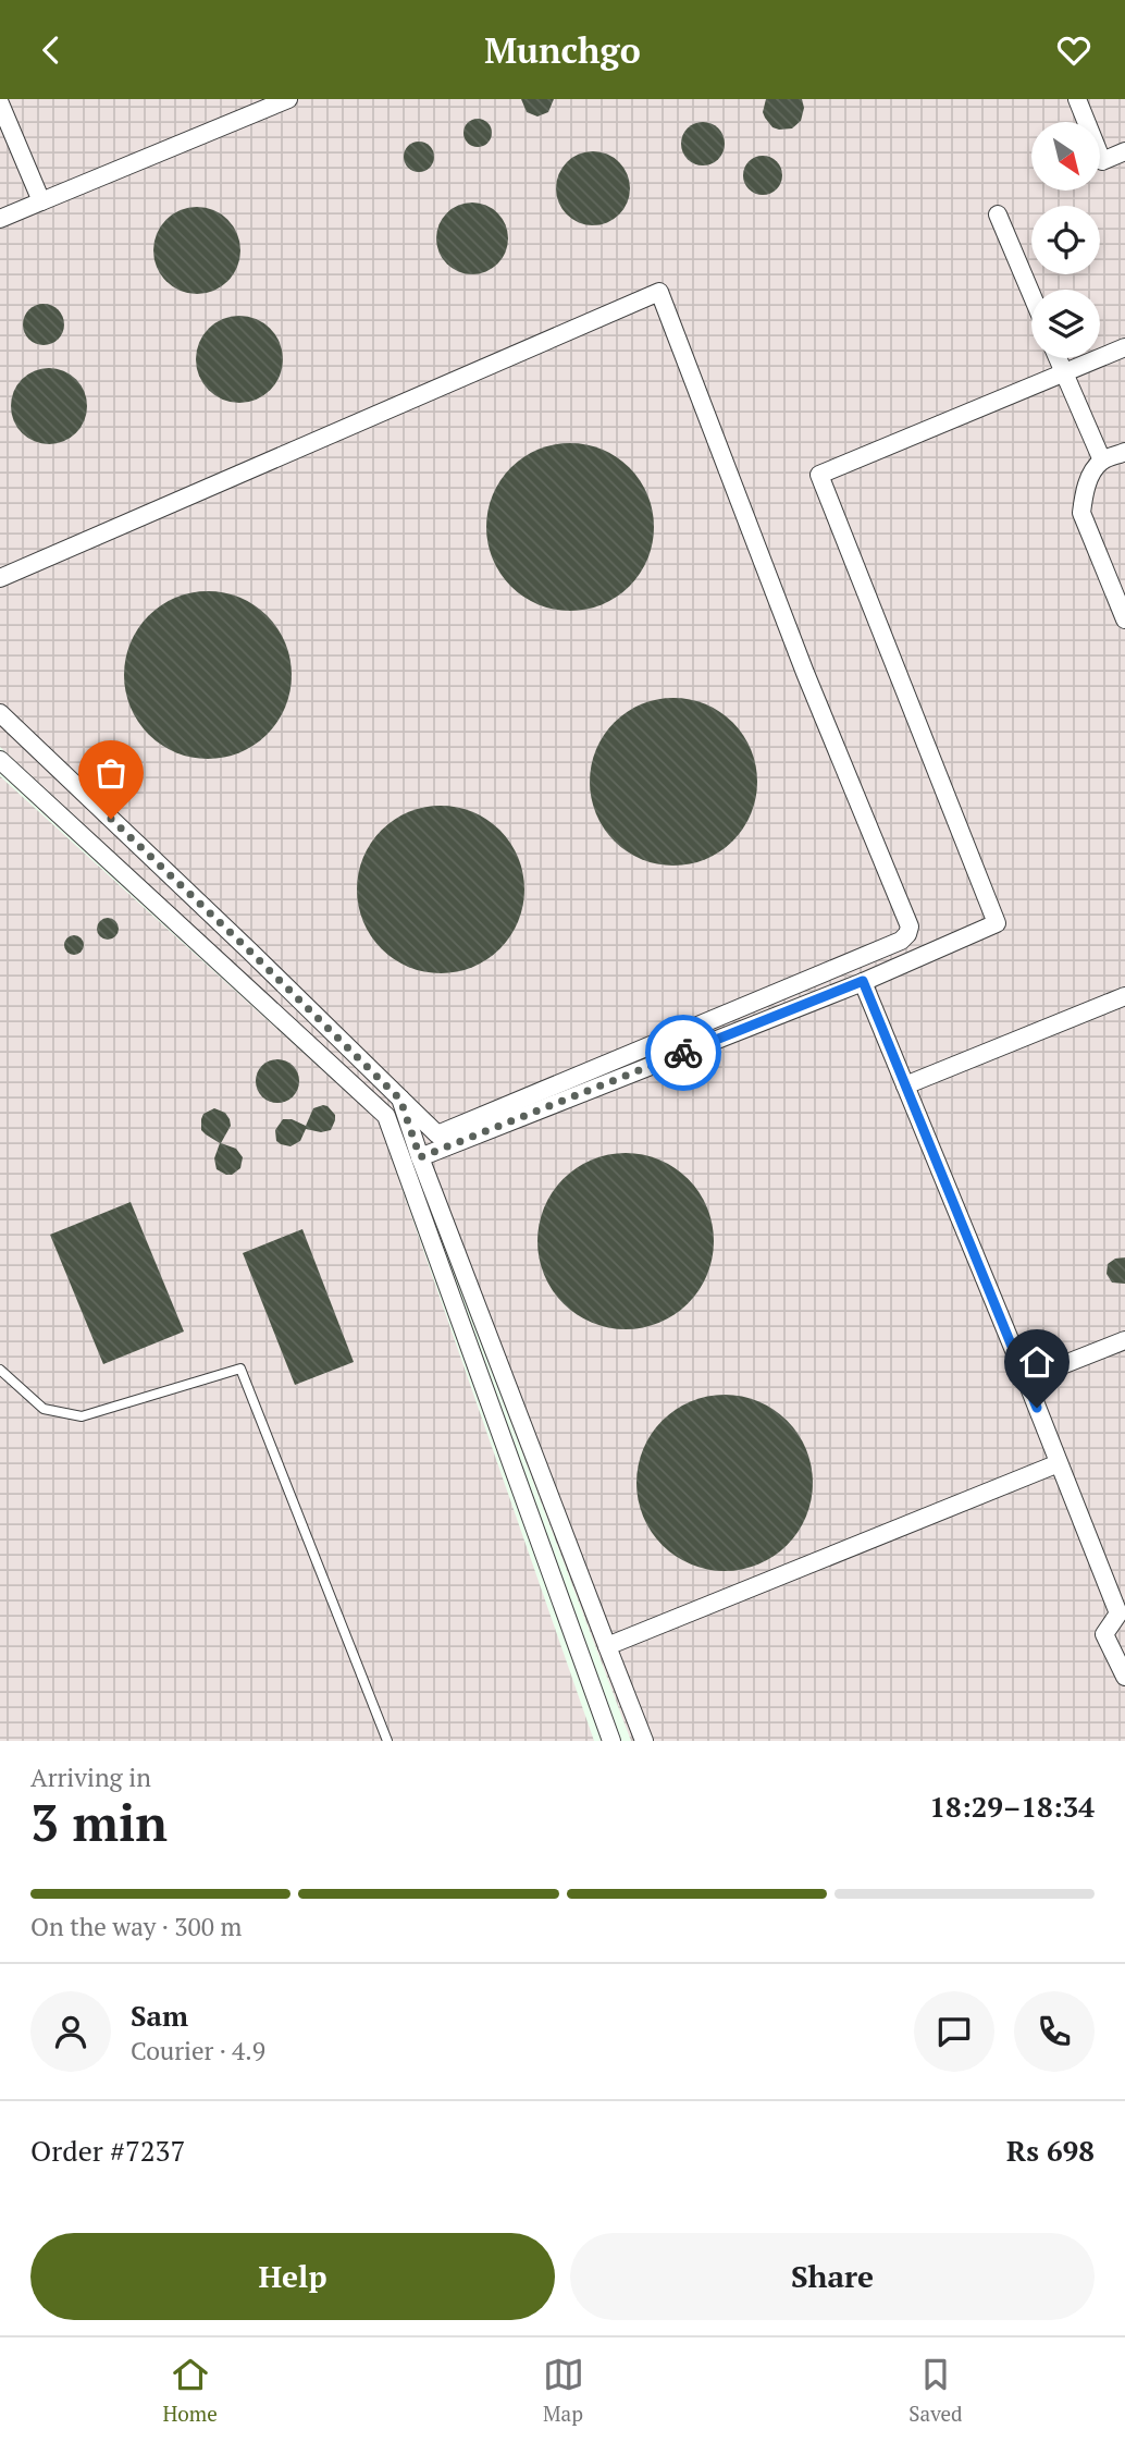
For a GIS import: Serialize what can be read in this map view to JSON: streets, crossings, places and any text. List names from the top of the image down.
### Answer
{
  "north": "bottom right",
  "page": {
    "header": "Munchgo",
    "heading": ["3 min", "Arriving in", "18:29–18:34"],
    "panel": [
      "Sam",
      "Courier · 4.9",
      "Order #7237",
      "Rs 698"
    ],
    "bar": "On the way · 300 m",
    "buttons": ["Help", "Share"],
    "tabs": ["Home", "Map", "Saved"]
  }
}
